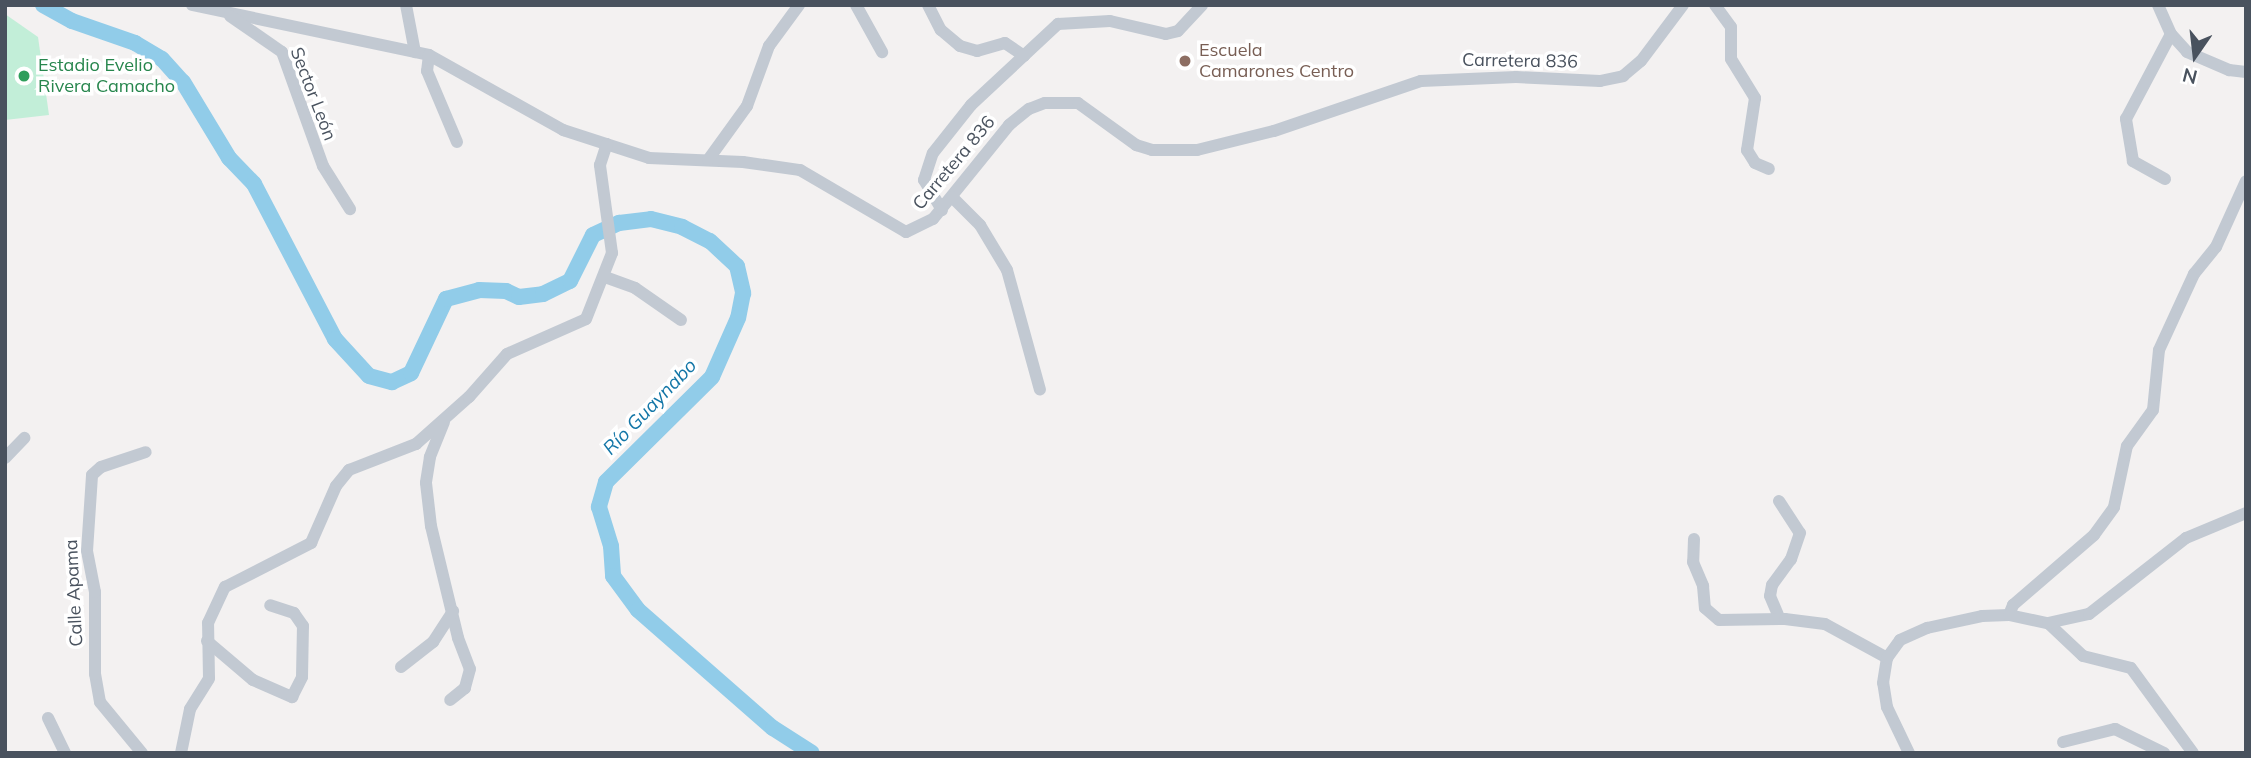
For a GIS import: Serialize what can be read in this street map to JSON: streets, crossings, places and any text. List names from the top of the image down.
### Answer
{
  "streets": {
    "street": ["Carretera 836", "Sector León", "Calle Apama"]
  },
  "crossings": [
    ["Carretera 836", "Sector León"]
  ],
  "water": ["Río Guaynabo"],
  "places": ["Escuela Camarones Centro", "Estadio Evelio Rivera Camacho"],
  "north": "bottom"
}
